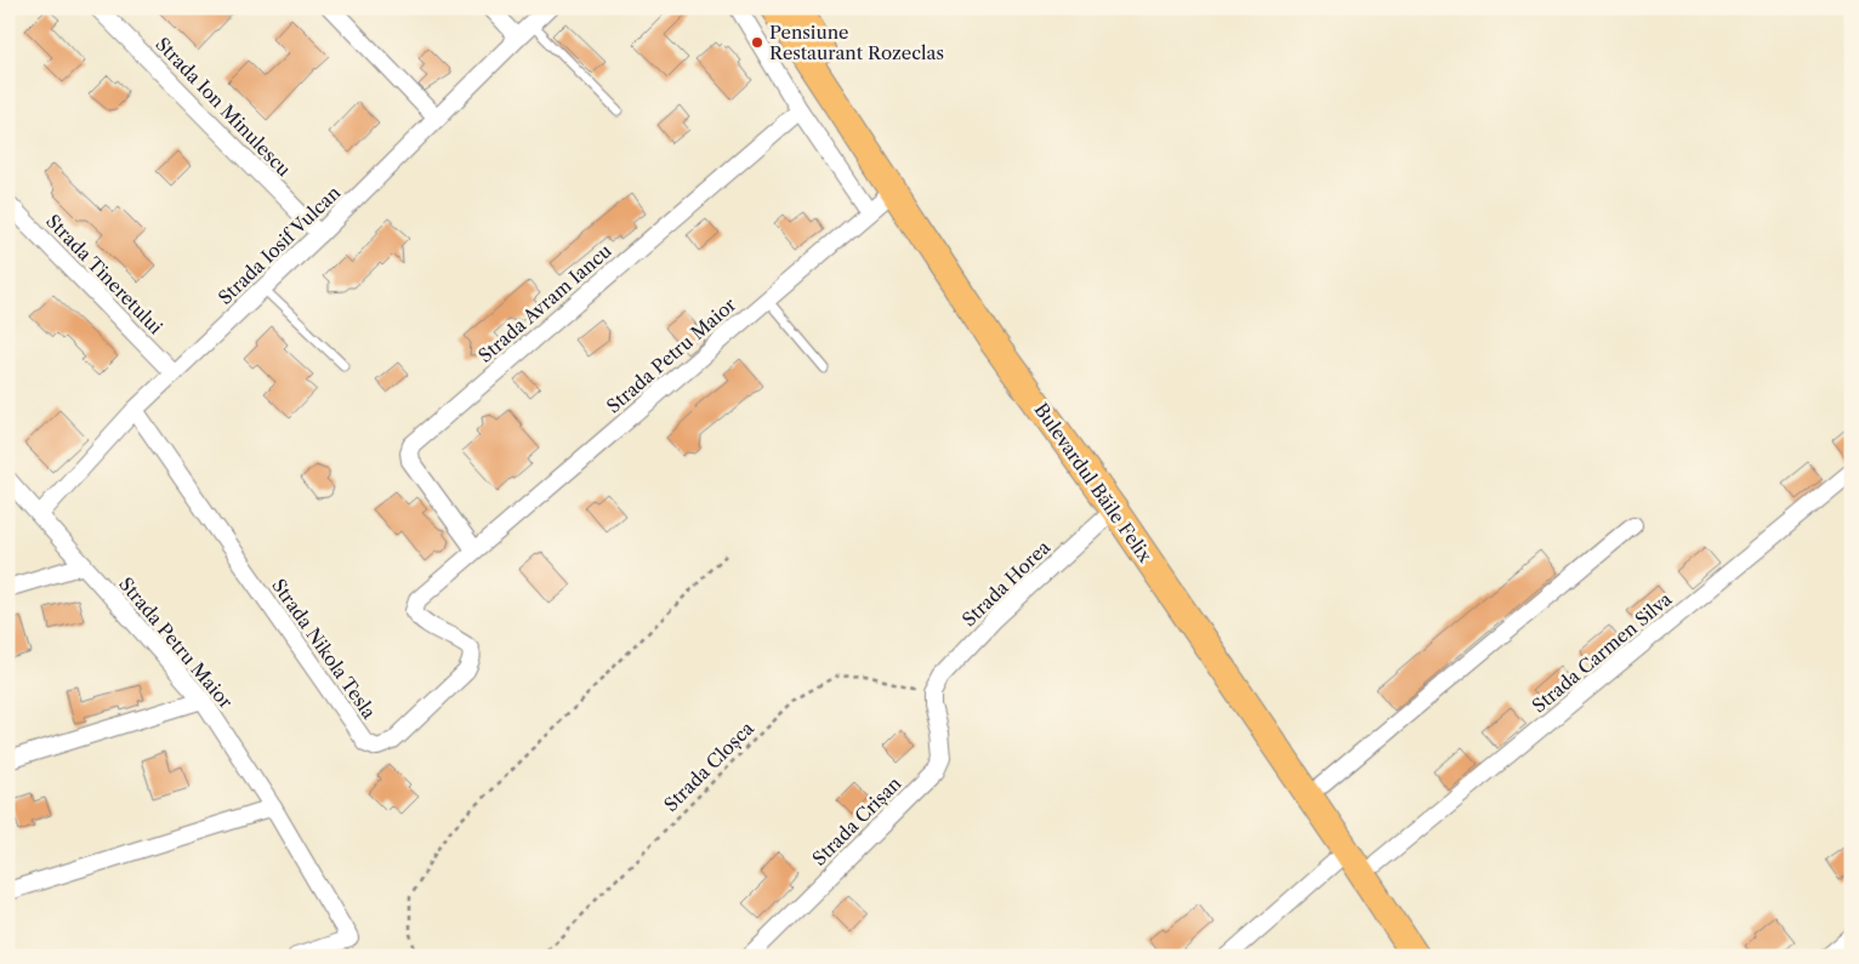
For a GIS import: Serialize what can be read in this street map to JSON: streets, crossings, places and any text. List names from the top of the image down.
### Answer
{
  "streets": {
    "main road": ["Bulevardul Băile Felix"],
    "street": [
      "Strada Ion Minulescu",
      "Strada Iosif Vulcan",
      "Strada Tineretului",
      "Strada Avram Iancu",
      "Strada Petru Maior",
      "Strada Horea",
      "Strada Nikola Tesla",
      "Strada Carmen Silva",
      "Strada Crișan"
    ],
    "path": ["Strada Cloșca"]
  },
  "crossings": [
    ["Strada Ion Minulescu", "Strada Iosif Vulcan"],
    ["Strada Iosif Vulcan", "Strada Tineretului"],
    ["Strada Iosif Vulcan", "Strada Petru Maior"],
    ["Strada Iosif Vulcan", "Strada Nikola Tesla"],
    ["Strada Avram Iancu", "Strada Petru Maior"],
    ["Strada Avram Iancu", "Strada Nikola Tesla"],
    ["Strada Petru Maior", "Bulevardul Băile Felix"],
    ["Strada Petru Maior", "Strada Nikola Tesla"],
    ["Bulevardul Băile Felix", "Strada Horea"],
    ["Bulevardul Băile Felix", "Strada Carmen Silva"],
    ["Strada Horea", "Strada Cloșca"],
    ["Strada Horea", "Strada Crișan"],
    ["Strada Cloșca", "Strada Crișan"]
  ],
  "places": ["Pensiune Restaurant Rozeclas"]
}
